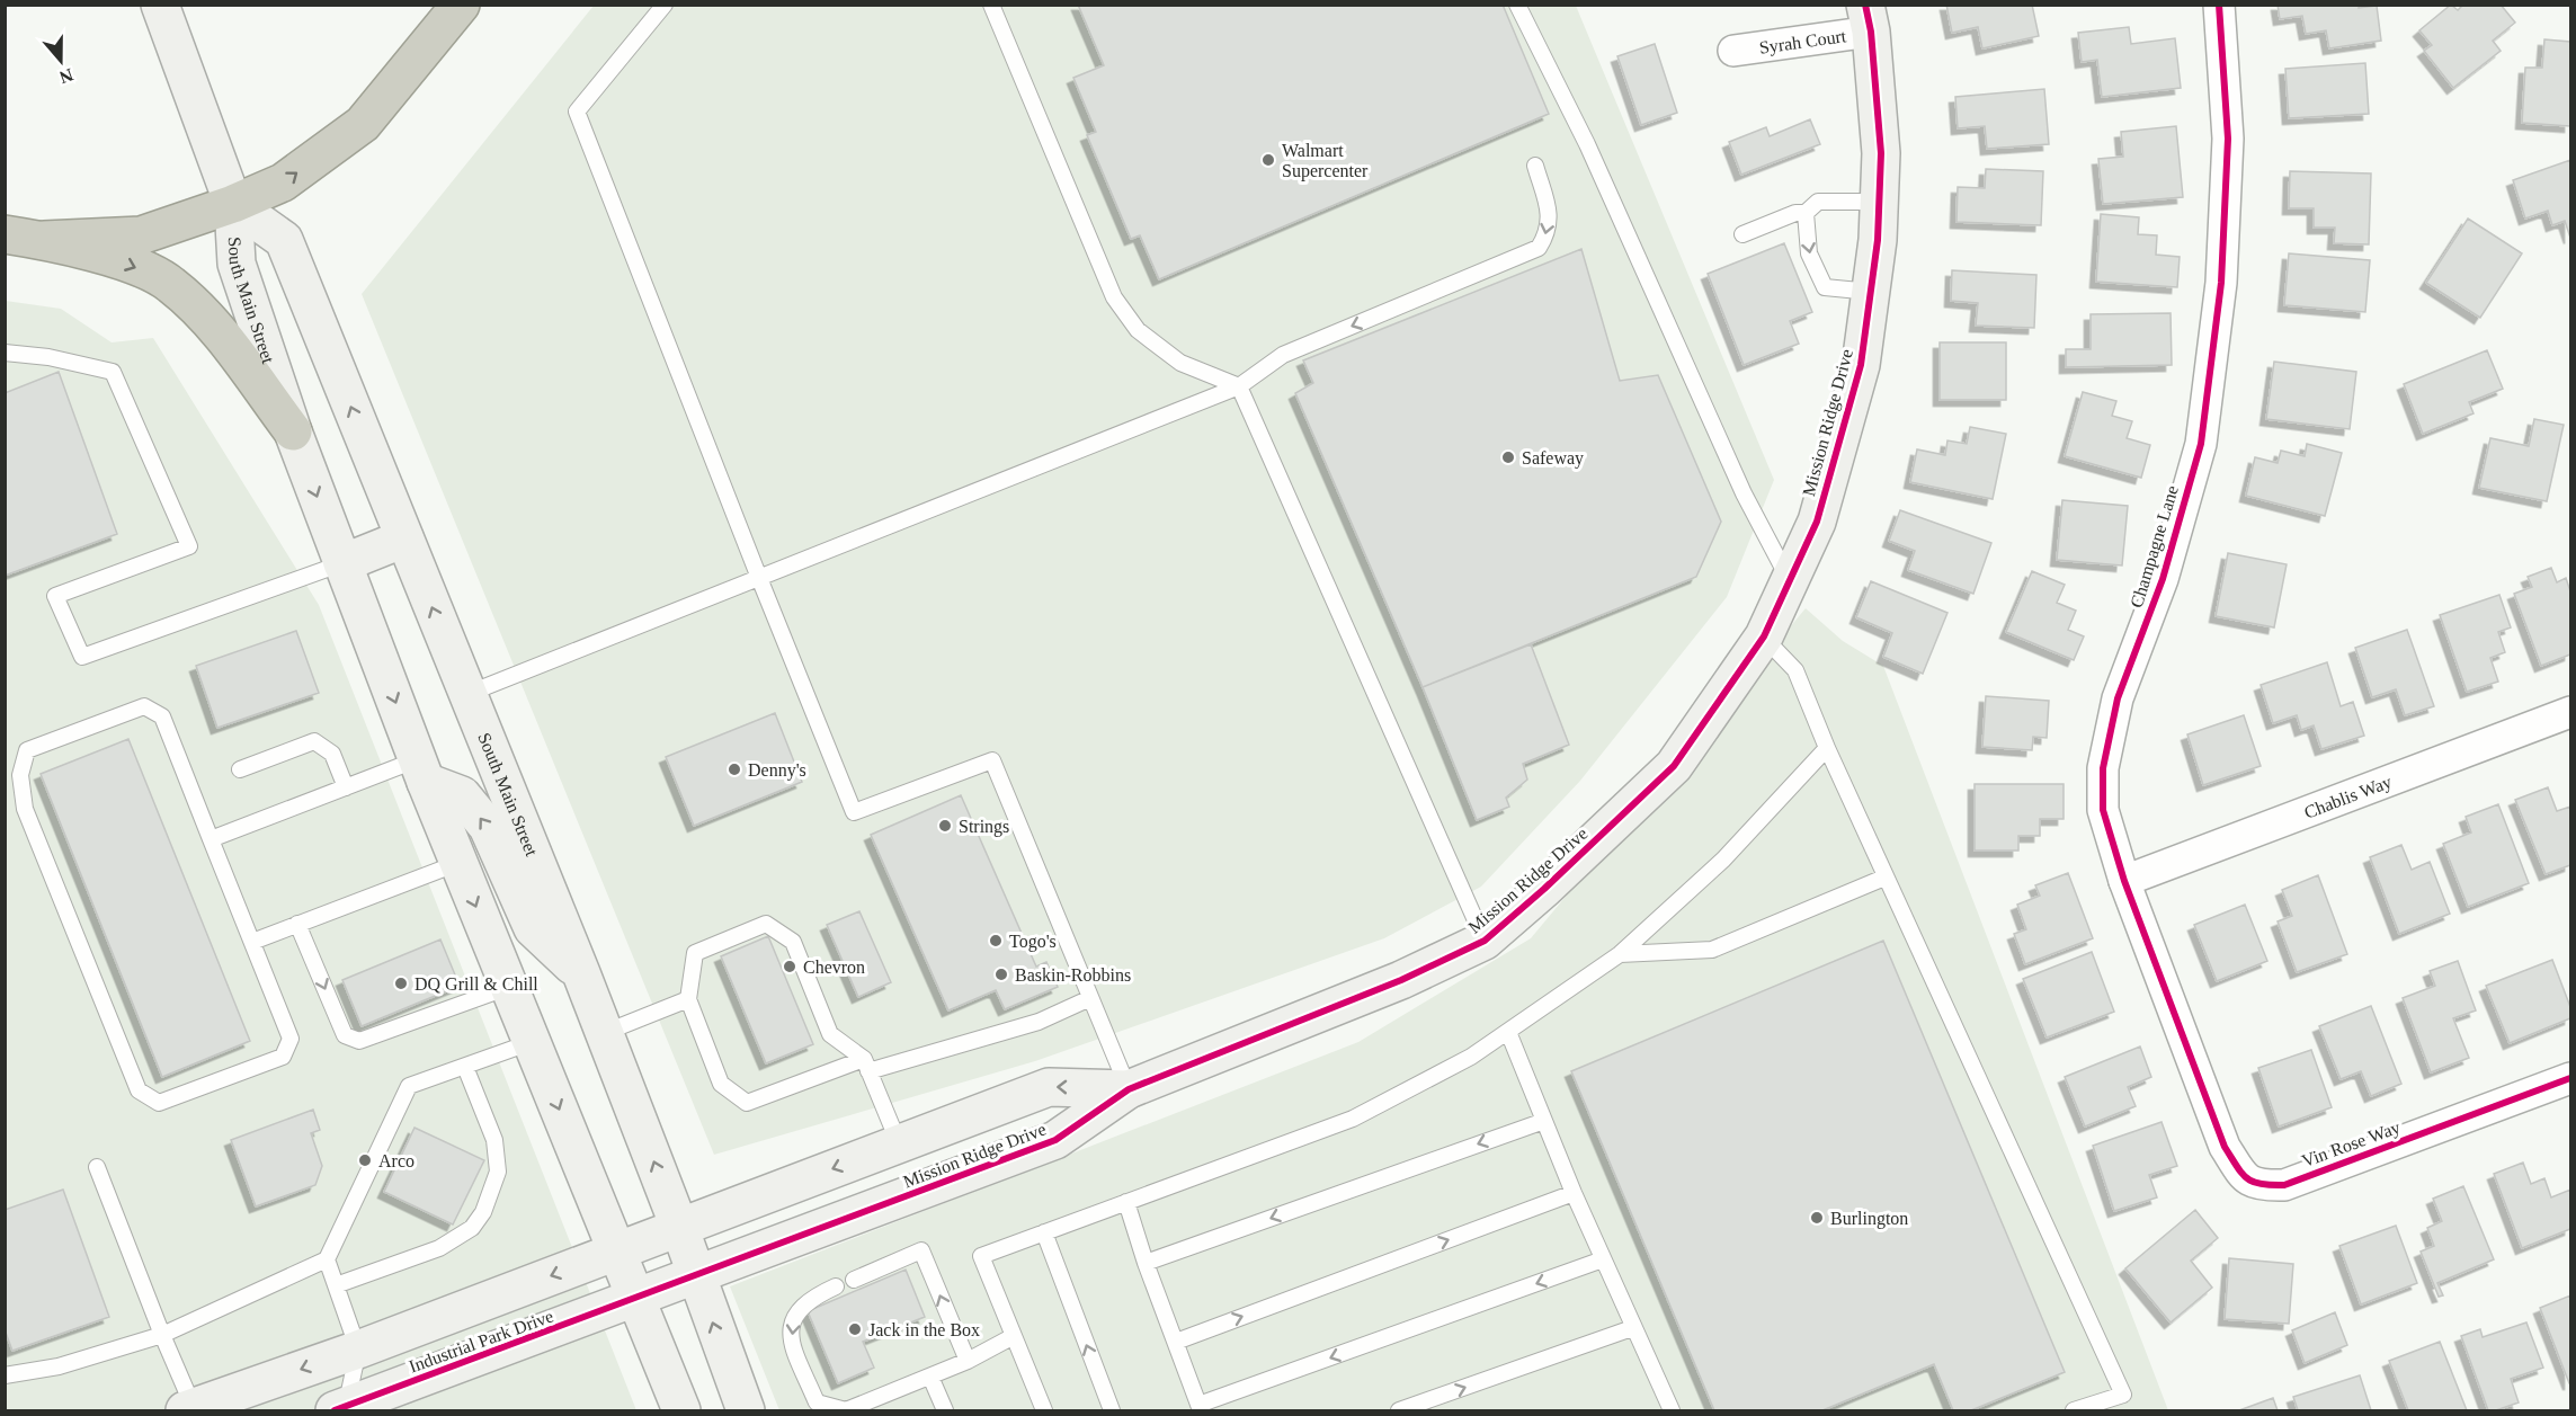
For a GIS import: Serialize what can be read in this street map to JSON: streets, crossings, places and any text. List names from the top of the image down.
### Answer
{
  "streets": {
    "street": [
      "Syrah Court",
      "South Main Street",
      "Mission Ridge Drive",
      "Champagne Lane",
      "Chablis Way",
      "Vin Rose Way",
      "Industrial Park Drive"
    ]
  },
  "crossings": [
    ["Syrah Court", "Mission Ridge Drive"],
    ["South Main Street", "Mission Ridge Drive"],
    ["South Main Street", "Industrial Park Drive"],
    ["Mission Ridge Drive", "Industrial Park Drive"],
    ["Champagne Lane", "Chablis Way"],
    ["Champagne Lane", "Vin Rose Way"]
  ],
  "places": [
    "Walmart Supercenter",
    "Safeway",
    "Denny's",
    "Strings",
    "Togo's",
    "Chevron",
    "Baskin-Robbins",
    "DQ Grill & Chill",
    "Arco",
    "Burlington",
    "Jack in the Box"
  ],
  "north": "bottom"
}
